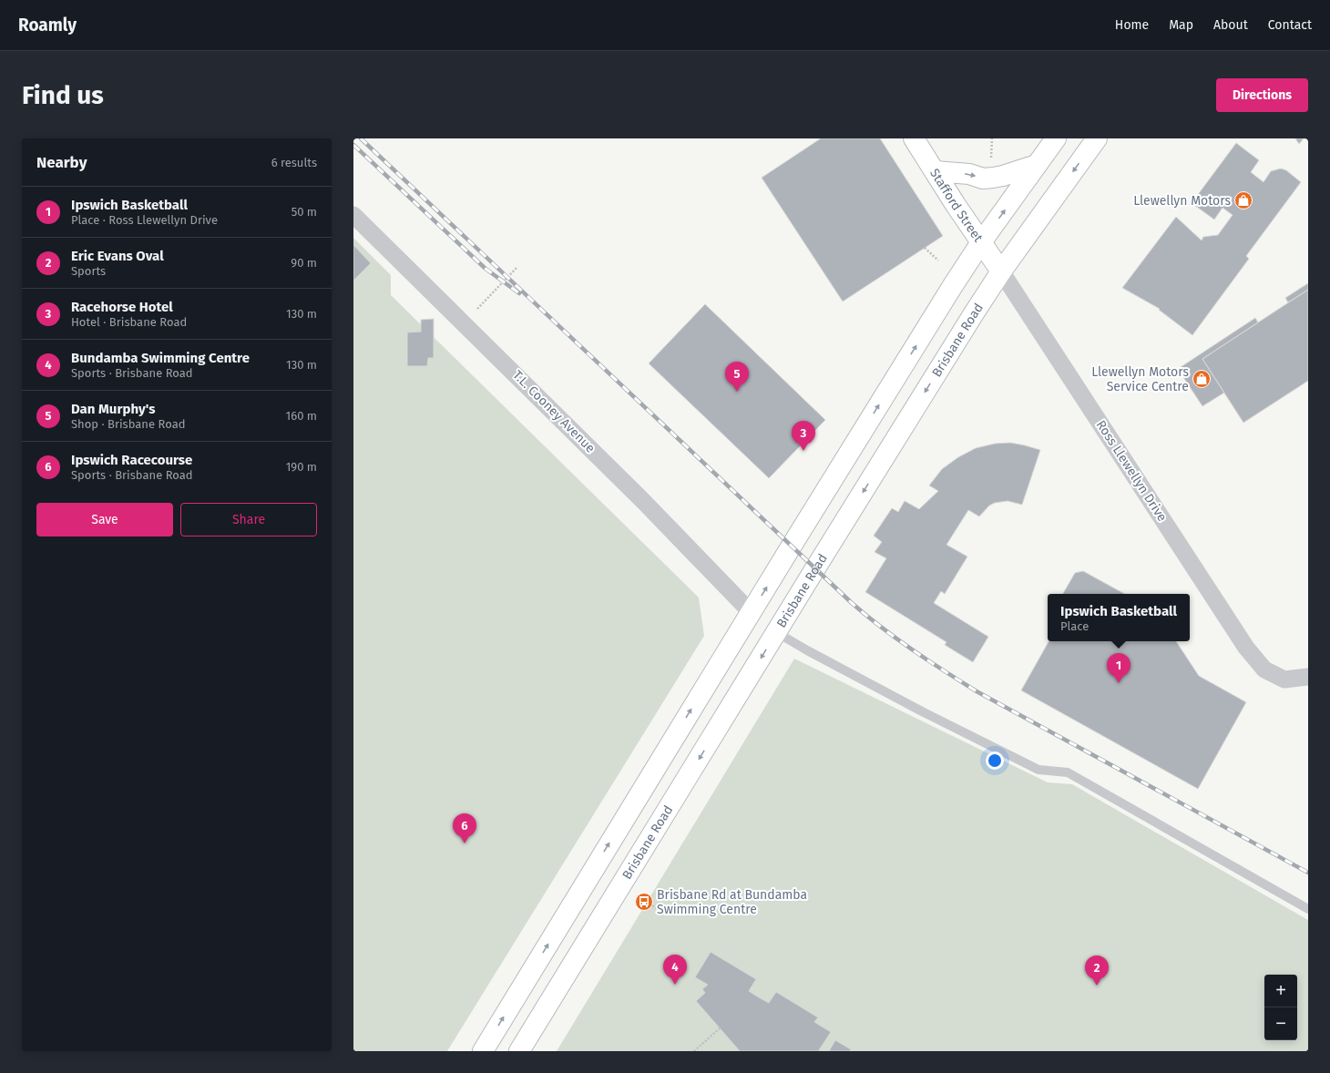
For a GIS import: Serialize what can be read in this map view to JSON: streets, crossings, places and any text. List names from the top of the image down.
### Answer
{
  "streets": {
    "main road": ["Stafford Street", "Brisbane Road"],
    "street": ["T.L. Cooney Avenue", "Ross Llewellyn Drive"]
  },
  "crossings": [
    ["Stafford Street", "Brisbane Road"],
    ["Stafford Street", "Ross Llewellyn Drive"],
    ["Brisbane Road", "Ross Llewellyn Drive"]
  ],
  "places": {
    "shop": ["Llewellyn Motors", "Llewellyn Motors Service Centre"],
    "bus stop": ["Brisbane Rd at Bundamba Swimming Centre"]
  },
  "page": {
    "header": "Roamly",
    "nav": [
      "Home",
      "Map",
      "About",
      "Contact"
    ],
    "buttons": [
      "Directions",
      ["Save", "Share"]
    ],
    "title": "Find us",
    "heading": ["Nearby", "6 results"],
    "list": [
      {
        "mark": "1",
        "name": "Ipswich Basketball",
        "note": "Place · Ross Llewellyn Drive",
        "value": "50 m"
      },
      {
        "mark": "2",
        "name": "Eric Evans Oval",
        "note": "Sports",
        "value": "90 m"
      },
      {
        "mark": "3",
        "name": "Racehorse Hotel",
        "note": "Hotel · Brisbane Road",
        "value": "130 m"
      },
      {
        "mark": "4",
        "name": "Bundamba Swimming Centre",
        "note": "Sports · Brisbane Road",
        "value": "130 m"
      },
      {
        "mark": "5",
        "name": "Dan Murphy's",
        "note": "Shop · Brisbane Road",
        "value": "160 m"
      },
      {
        "mark": "6",
        "name": "Ipswich Racecourse",
        "note": "Sports · Brisbane Road",
        "value": "190 m"
      }
    ],
    "pins": [
      "5",
      "3",
      "1",
      "6",
      "4",
      "2"
    ],
    "popup": ["Ipswich Basketball", "Place"],
    "map_buttons": ["+", "−"]
  }
}
